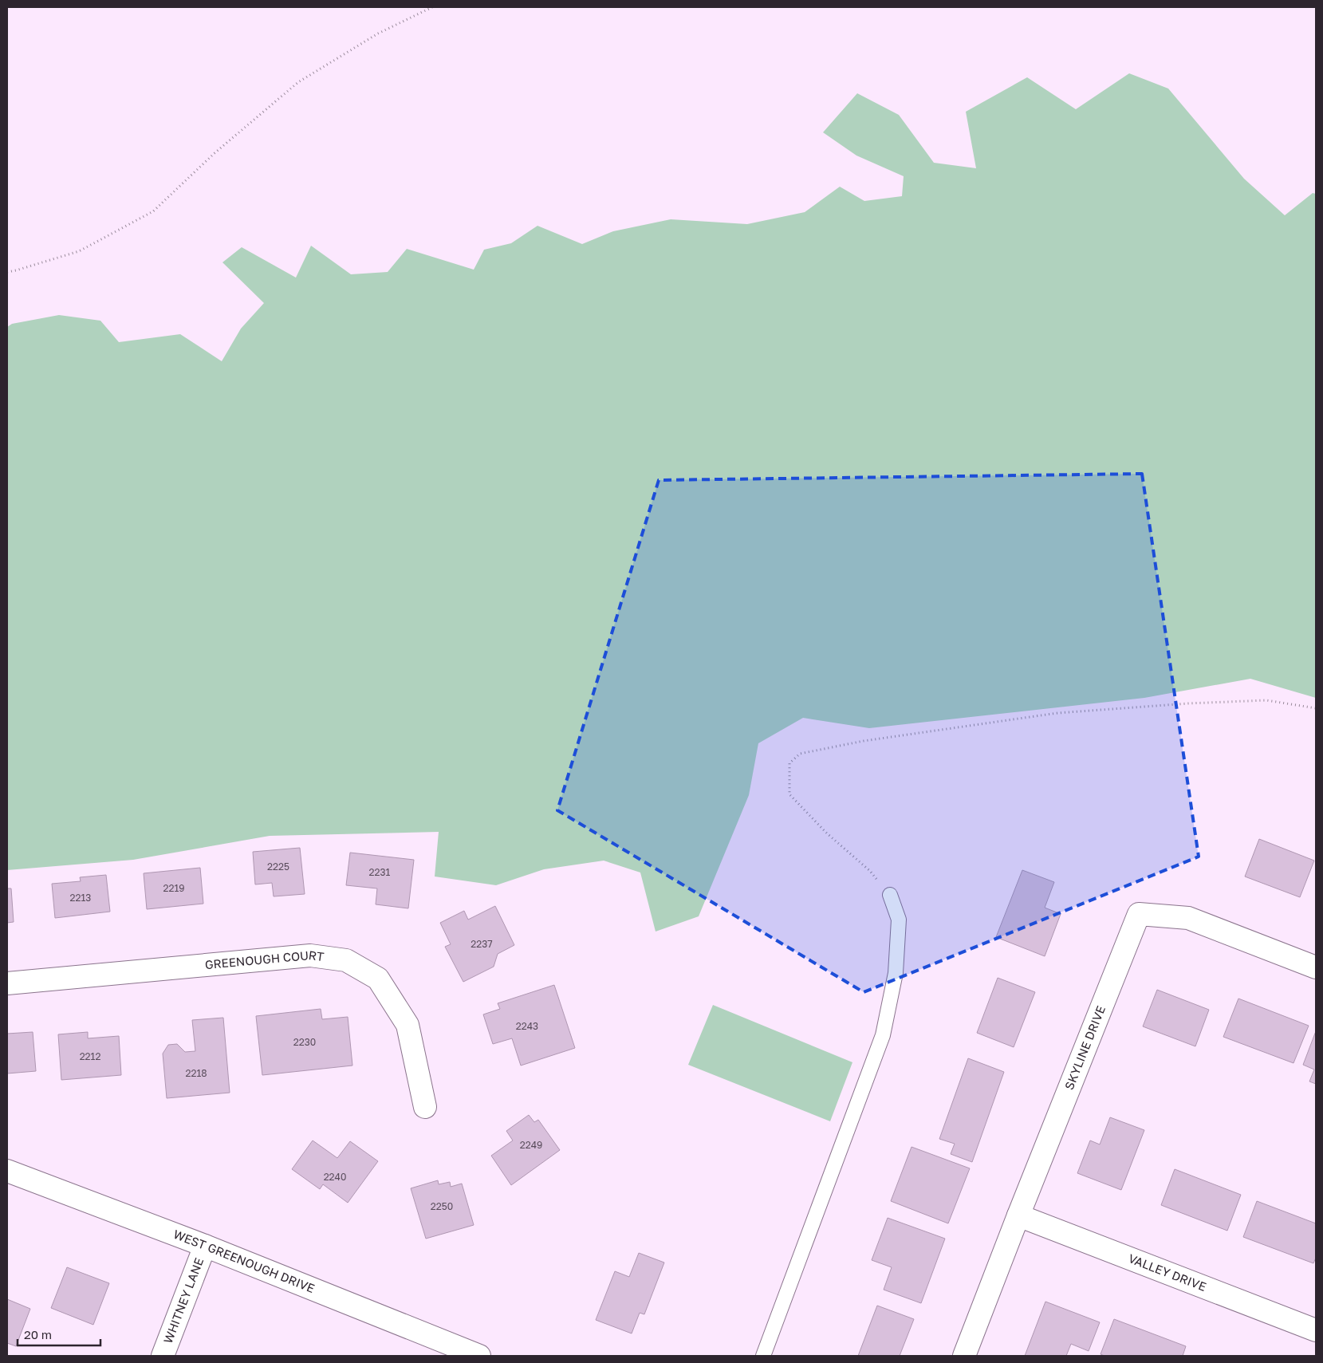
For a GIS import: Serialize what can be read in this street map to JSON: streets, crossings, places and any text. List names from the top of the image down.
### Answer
{
  "streets": {
    "street": [
      "GREENOUGH COURT",
      "SKYLINE DRIVE",
      "WEST GREENOUGH DRIVE",
      "VALLEY DRIVE",
      "WHITNEY LANE"
    ]
  },
  "crossings": [
    ["SKYLINE DRIVE", "VALLEY DRIVE"],
    ["WEST GREENOUGH DRIVE", "WHITNEY LANE"]
  ],
  "house_numbers": [
    "2225",
    "2231",
    "2219",
    "2213",
    "2237",
    "2243",
    "2230",
    "2212",
    "2218",
    "2249",
    "2240",
    "2250"
  ],
  "scale_bar": "20 m"
}
